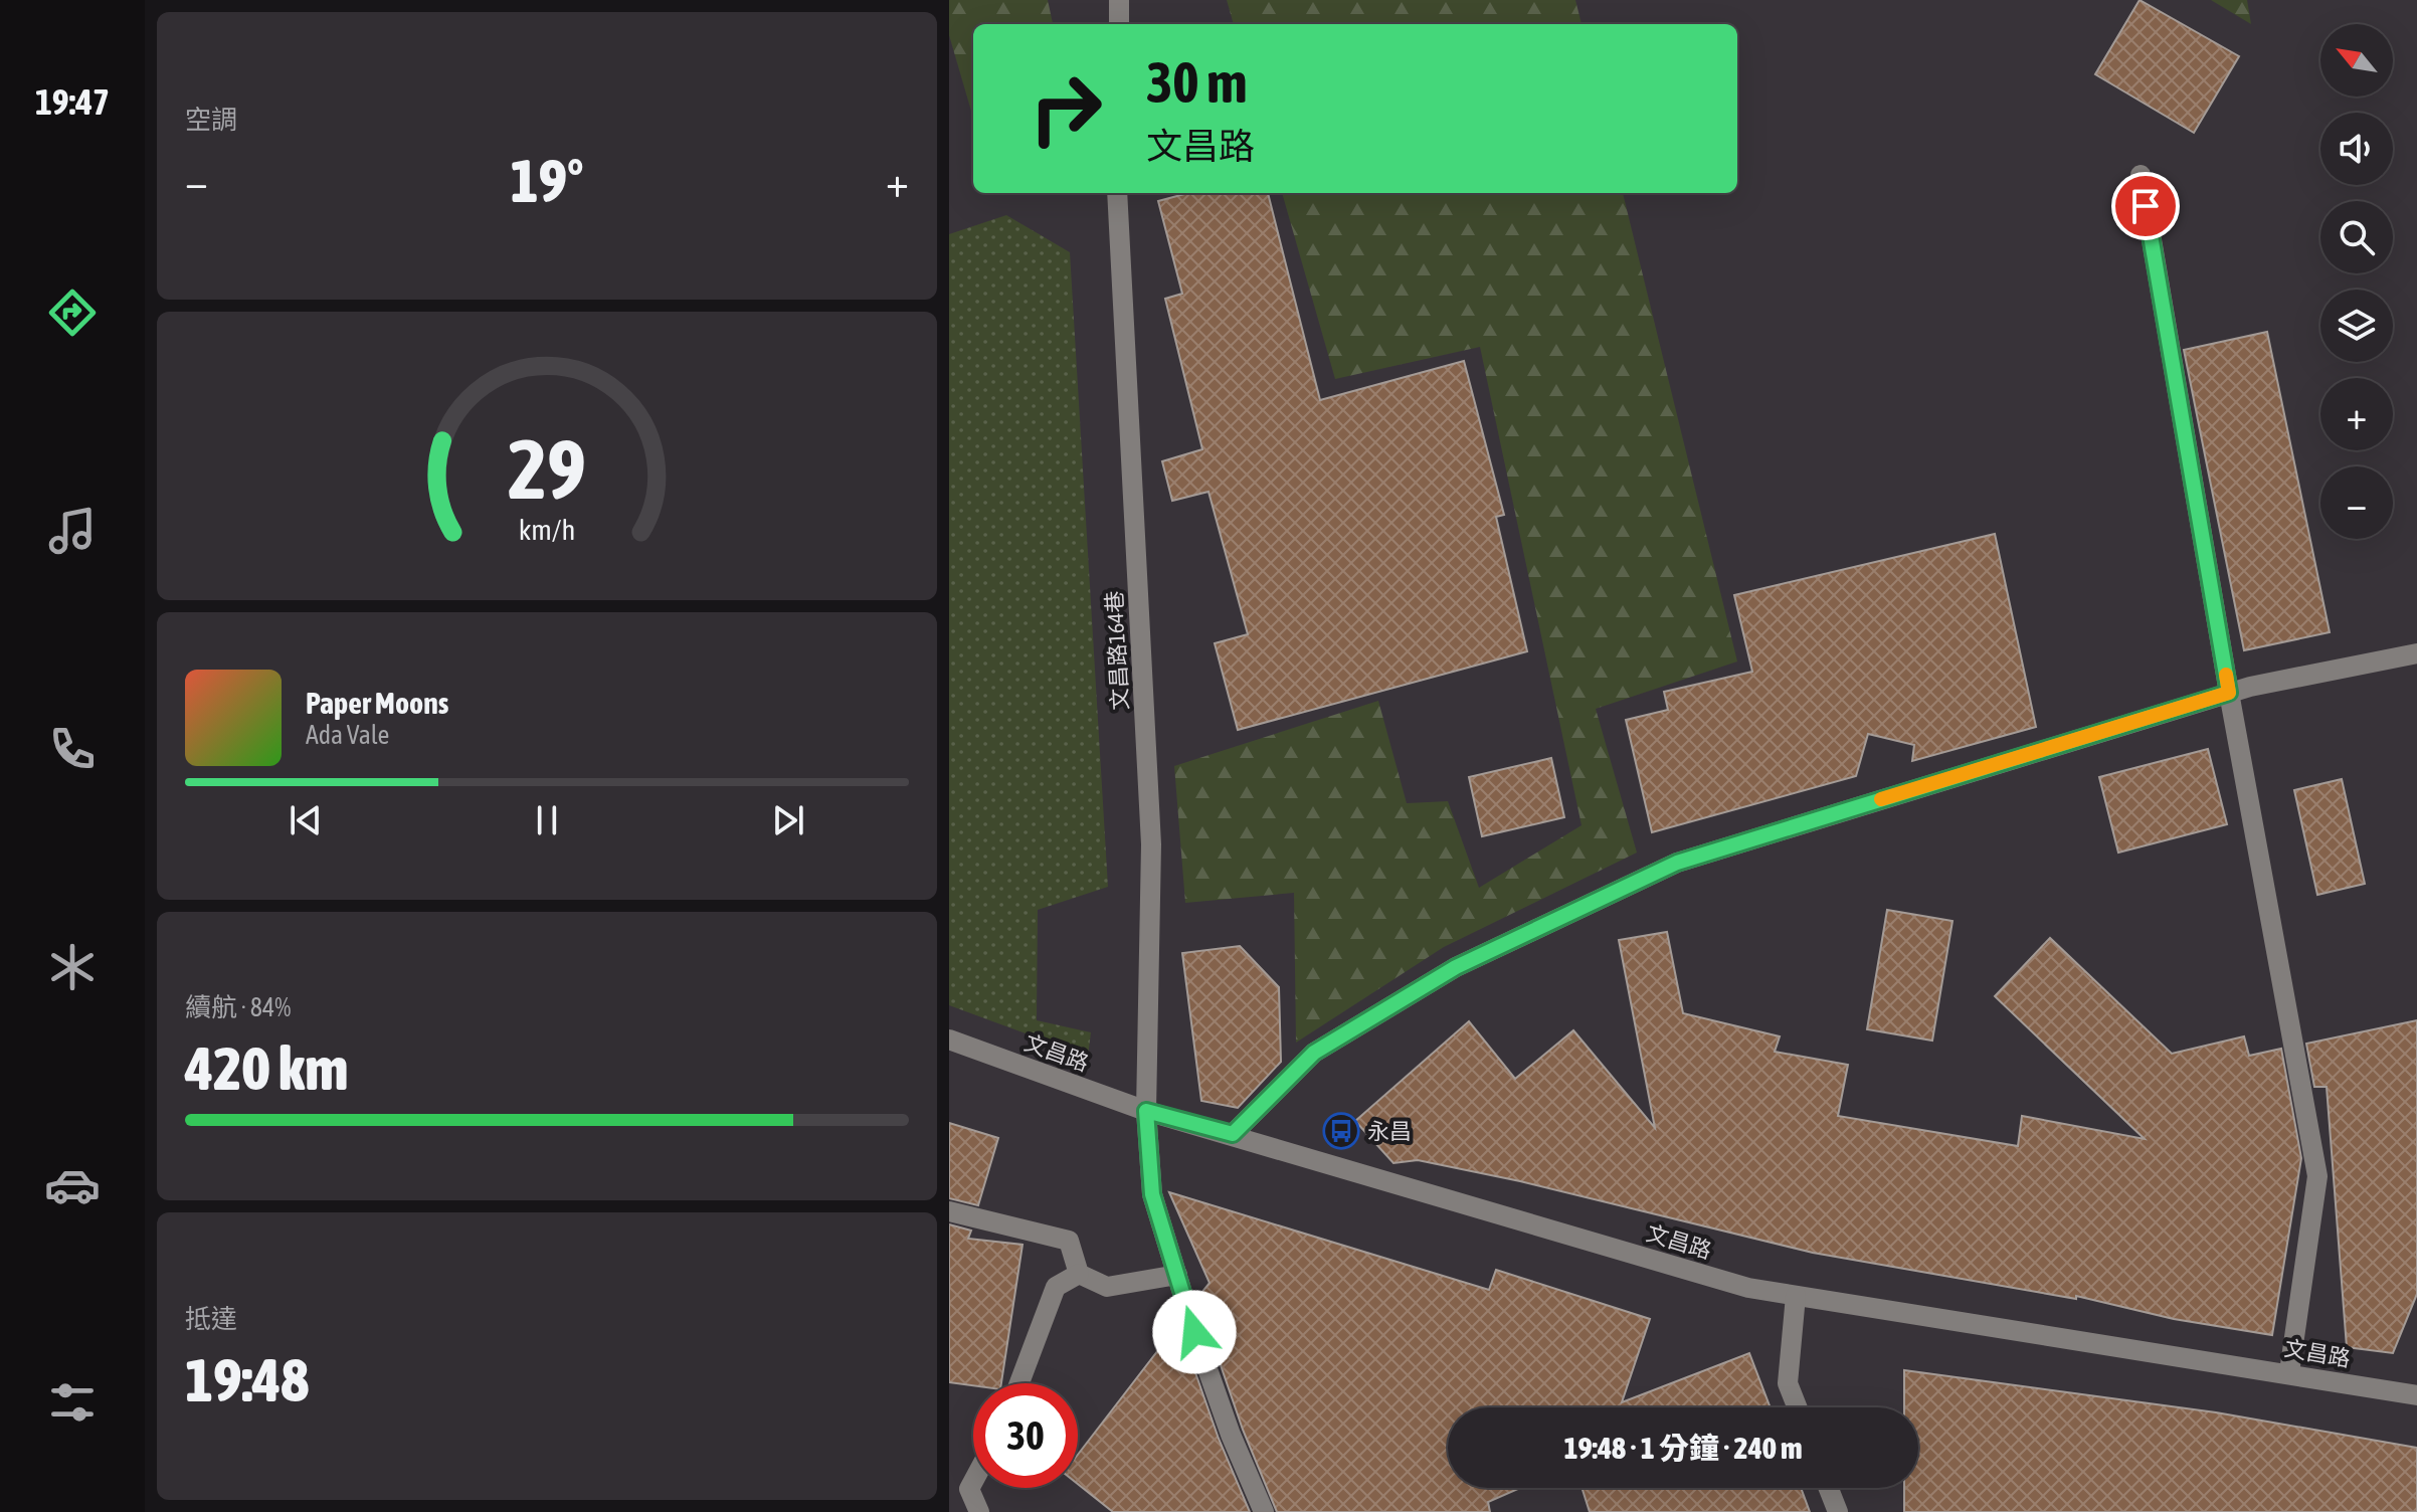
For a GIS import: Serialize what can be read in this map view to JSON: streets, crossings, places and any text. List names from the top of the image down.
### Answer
{
  "streets": {
    "street": ["文昌路164巷", "文昌路"]
  },
  "crossings": [
    ["文昌路164巷", "文昌路"]
  ],
  "places": {
    "bus stop": ["永昌"]
  },
  "north": "top left",
  "page": {
    "tabs": "19:47",
    "tile": [
      "空調",
      ["續航 · 84%", "420 km"],
      ["抵達", "19:48"]
    ],
    "map_buttons": ["+", "−"],
    "turn": ["30 m", "文昌路"],
    "heat": ["−", "19°", "+"],
    "song": ["Paper Moons", "Ada Vale"],
    "limit": "30",
    "trip": "19:48 · 1 分鐘 · 240 m",
    "gauge": ["29", "km/h"]
  }
}
